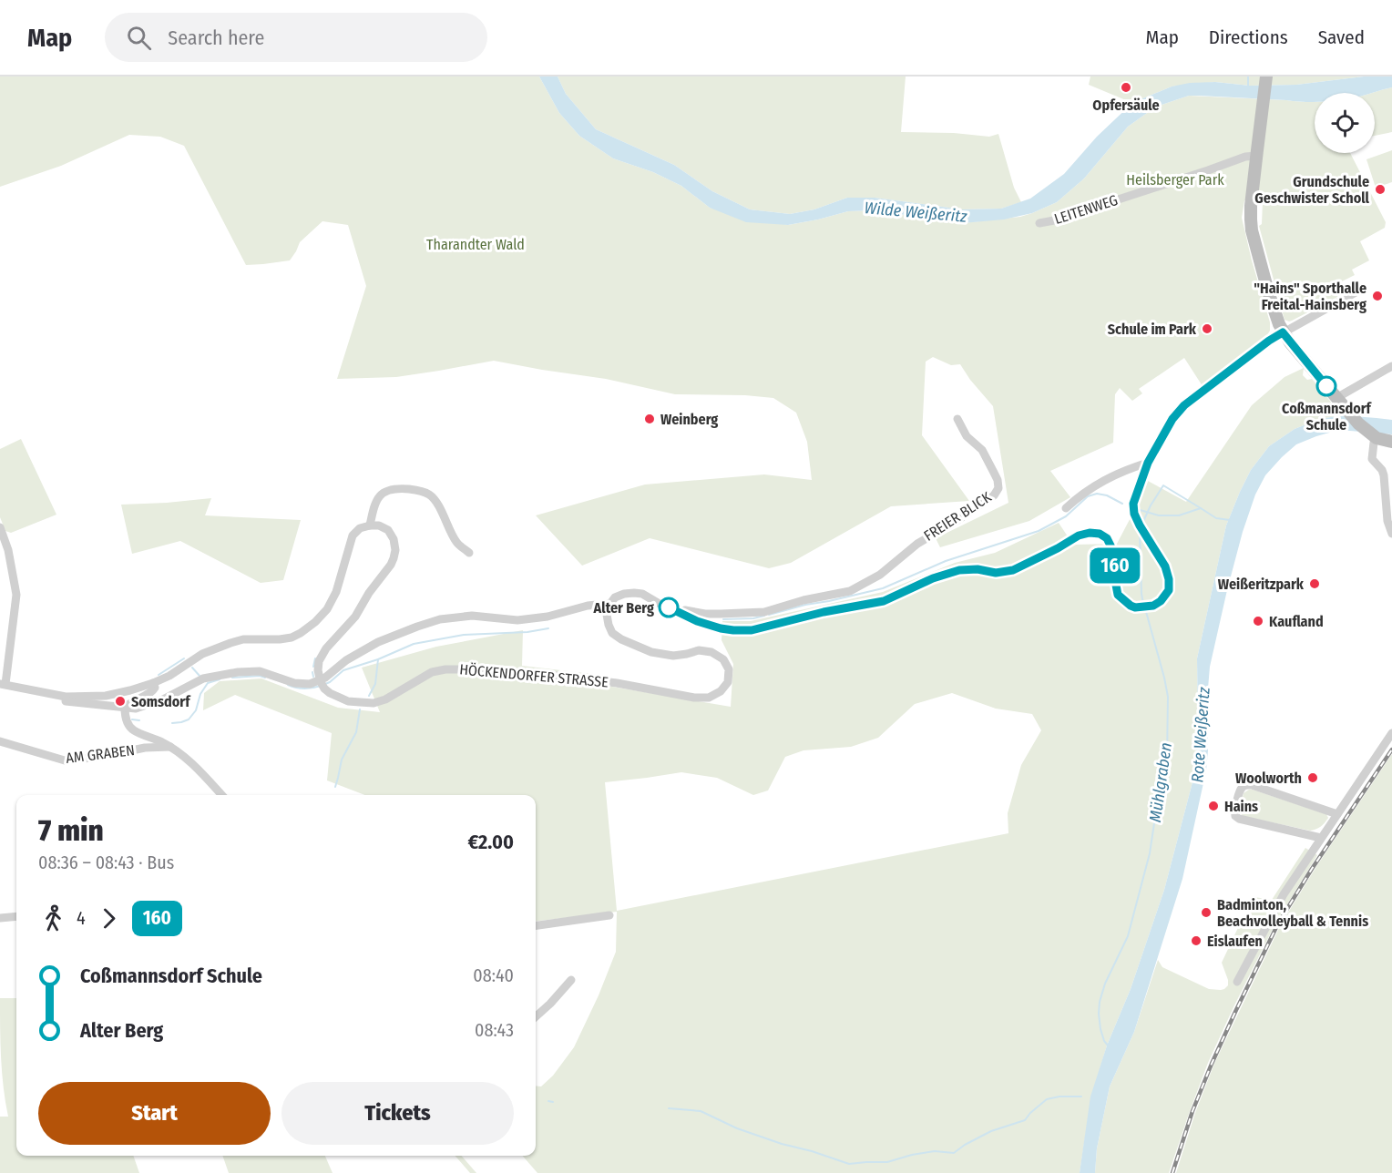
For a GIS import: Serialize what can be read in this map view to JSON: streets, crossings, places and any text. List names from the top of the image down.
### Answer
{
  "streets": {
    "street": [
      "LEITENWEG",
      "FREIER BLICK",
      "HÖCKENDORFER STRASSE",
      "AM GRABEN"
    ]
  },
  "water": ["Wilde Weißeritz", "Rote Weißeritz", "Mühlgraben"],
  "parks": ["Heilsberger Park", "Tharandter Wald"],
  "places": [
    "Opfersäule",
    "Grundschule Geschwister Scholl",
    "\"Hains\" Sporthalle Freital-Hainsberg",
    "Schule im Park",
    "Coßmannsdorf Schule",
    "Weinberg",
    "Weißeritzpark",
    "Alter Berg",
    "Kaufland",
    "Somsdorf",
    "Woolworth",
    "Hains",
    "Badminton, Beachvolleyball & Tennis",
    "Eislaufen"
  ],
  "lines": ["bus line 160"],
  "page": {
    "header": "Map",
    "search": "Search here",
    "nav": ["Map", "Directions", "Saved"],
    "on_map": "160",
    "heading": ["7 min", "08:36 – 08:43 · Bus", "€2.00"],
    "legs": ["4", "160"],
    "list": [
      {
        "name": "Coßmannsdorf Schule",
        "value": "08:40"
      },
      {
        "name": "Alter Berg",
        "value": "08:43"
      }
    ],
    "buttons": ["Start", "Tickets"]
  }
}
